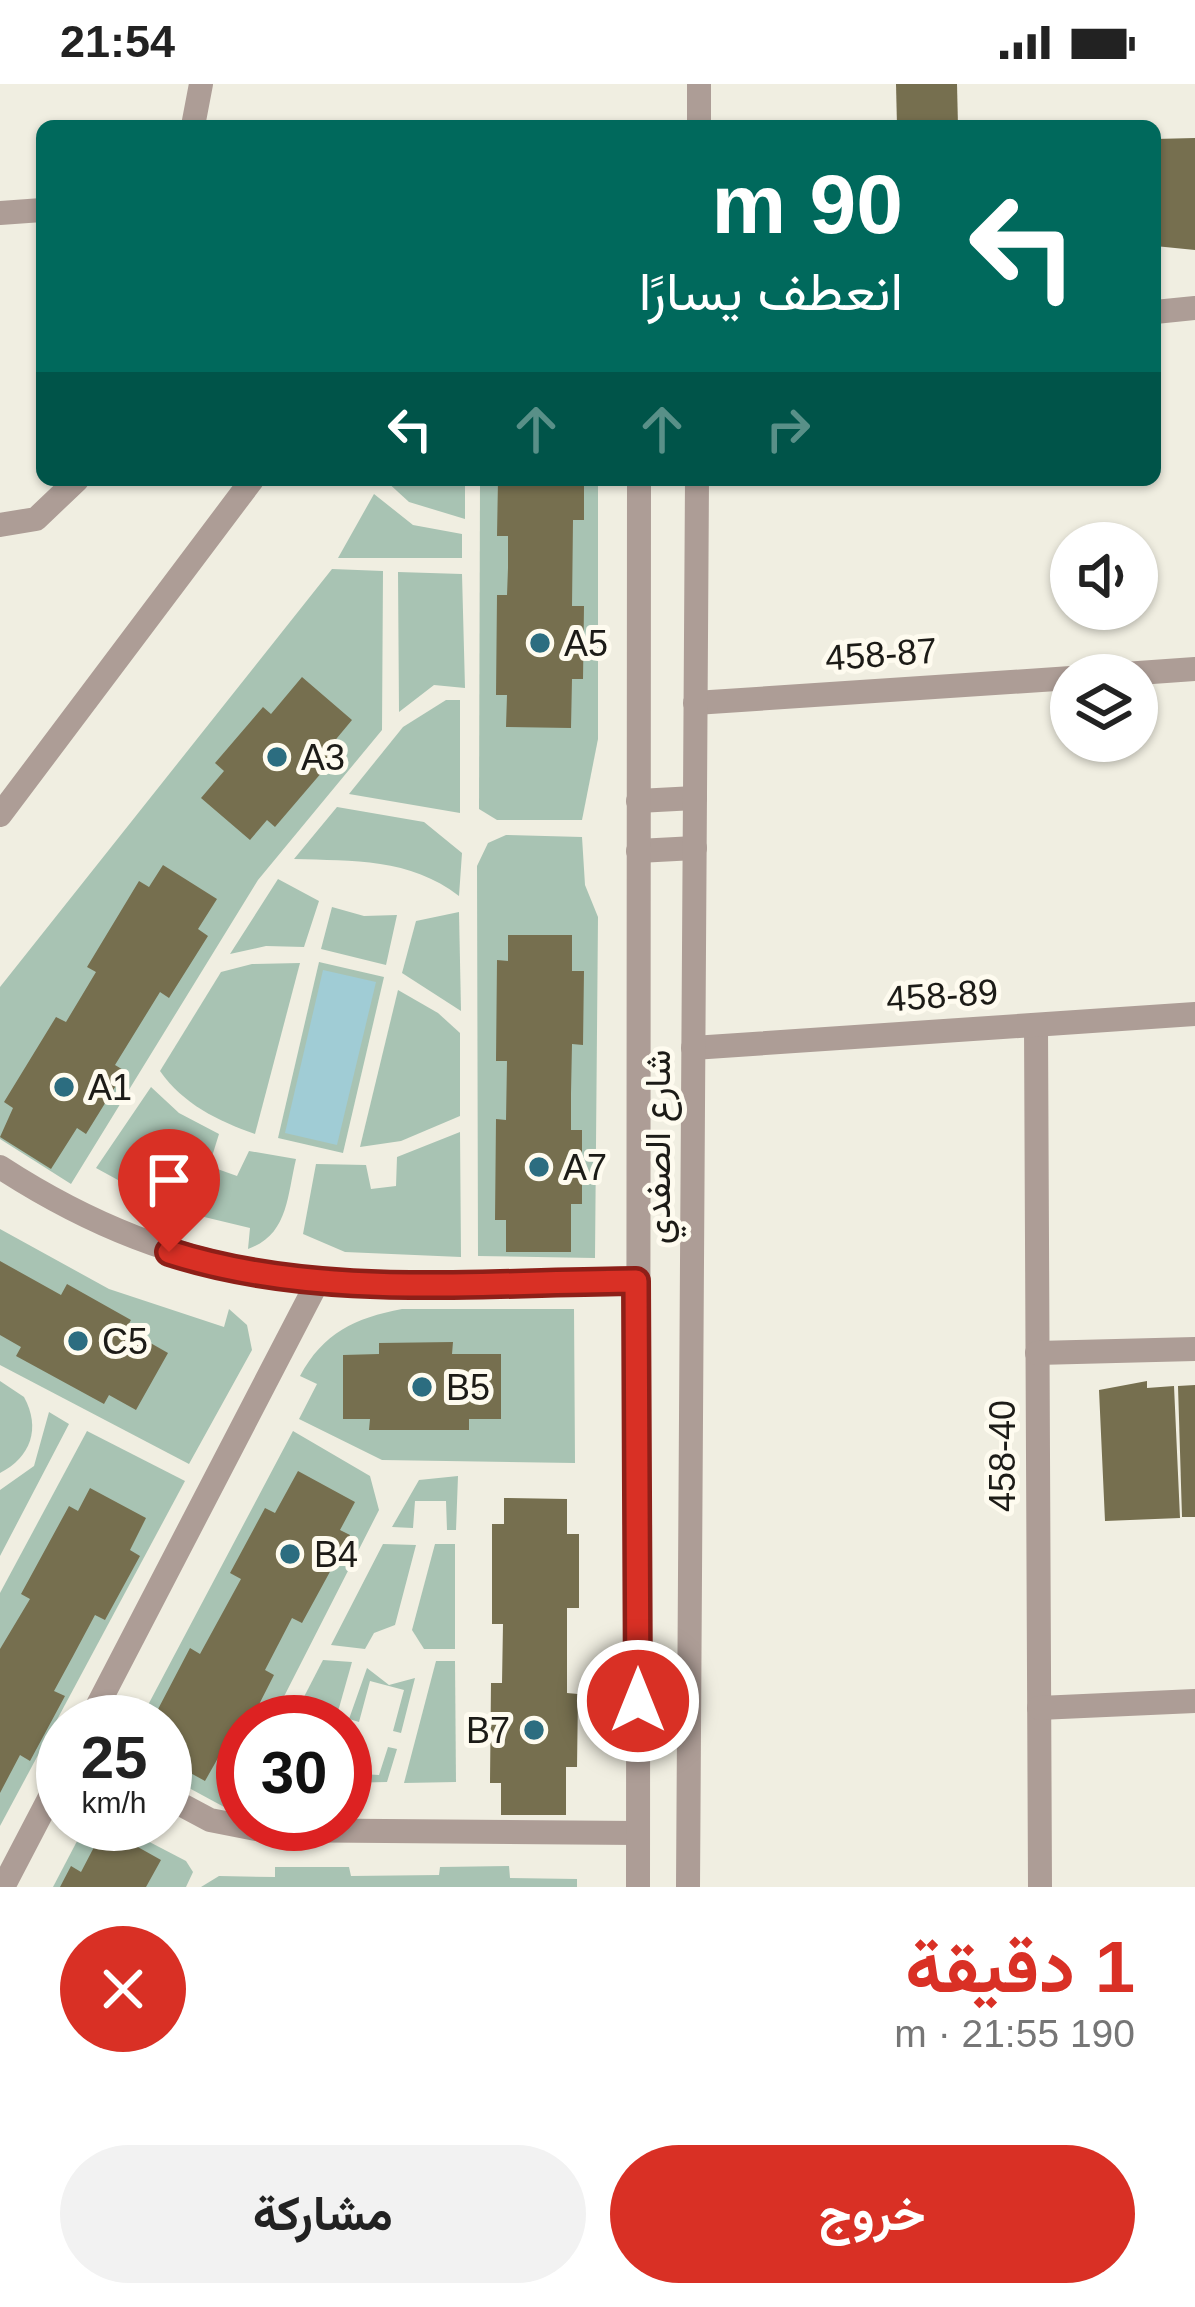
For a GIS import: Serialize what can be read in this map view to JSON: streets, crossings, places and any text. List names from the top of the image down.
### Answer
{
  "streets": {
    "street": [
      "458-87",
      "458-89",
      "شارع الصفدي",
      "458-40"
    ]
  },
  "crossings": [
    ["458-87", "شارع الصفدي"],
    ["458-89", "شارع الصفدي"],
    ["458-89", "458-40"]
  ],
  "places": [
    "A5",
    "A3",
    "A1",
    "A7",
    "C5",
    "B5",
    "B4",
    "B7"
  ],
  "page": {
    "status": "21:54",
    "turn": ["90 m", "انعطف يسارًا"],
    "speed": "25 km/h",
    "limit": "30",
    "heading": ["1 دقيقة", "190 m · 21:55"],
    "buttons": ["خروج", "مشاركة"]
  }
}
